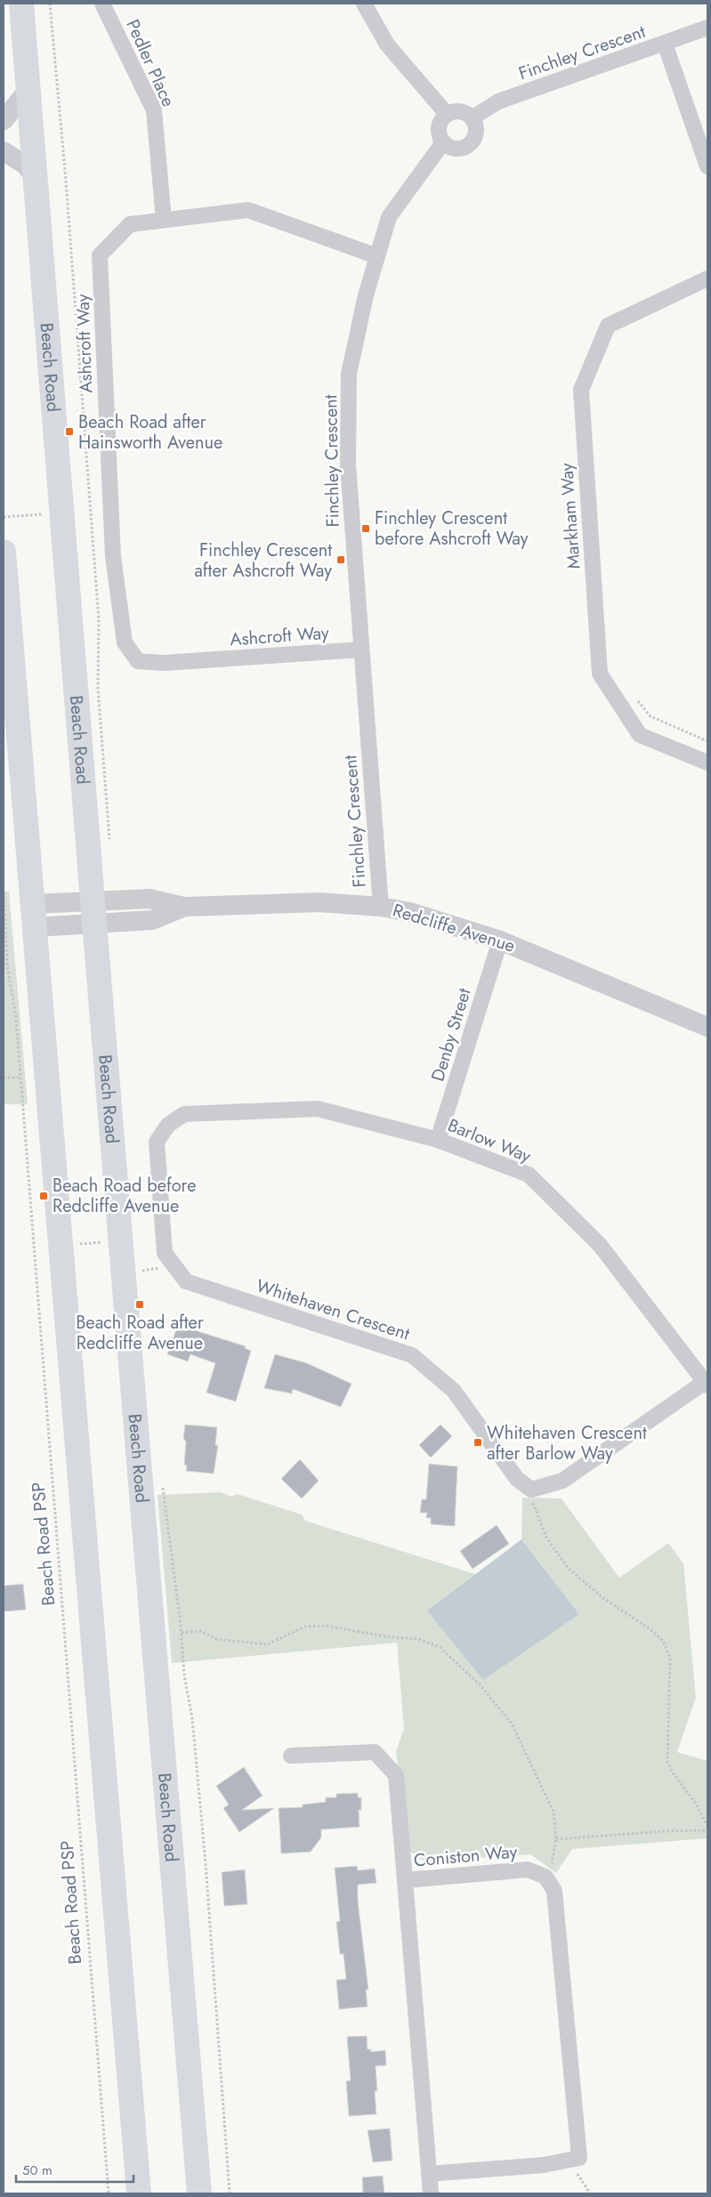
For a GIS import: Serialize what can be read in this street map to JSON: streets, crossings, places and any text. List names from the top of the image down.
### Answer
{
  "streets": {
    "main road": ["Beach Road"],
    "street": [
      "Finchley Crescent",
      "Pedler Place",
      "Ashcroft Way",
      "Markham Way",
      "Redcliffe Avenue",
      "Denby Street",
      "Barlow Way",
      "Whitehaven Crescent",
      "Coniston Way"
    ],
    "path": ["Beach Road PSP"]
  },
  "crossings": [
    ["Finchley Crescent", "Ashcroft Way"],
    ["Finchley Crescent", "Redcliffe Avenue"],
    ["Pedler Place", "Ashcroft Way"],
    ["Beach Road", "Redcliffe Avenue"],
    ["Redcliffe Avenue", "Denby Street"],
    ["Denby Street", "Barlow Way"],
    ["Barlow Way", "Whitehaven Crescent"]
  ],
  "places": {
    "transit": [
      "Beach Road after Hainsworth Avenue",
      "Finchley Crescent before Ashcroft Way",
      "Finchley Crescent after Ashcroft Way",
      "Beach Road before Redcliffe Avenue",
      "Beach Road after Redcliffe Avenue",
      "Whitehaven Crescent after Barlow Way"
    ]
  },
  "scale_bar": "50 m"
}
